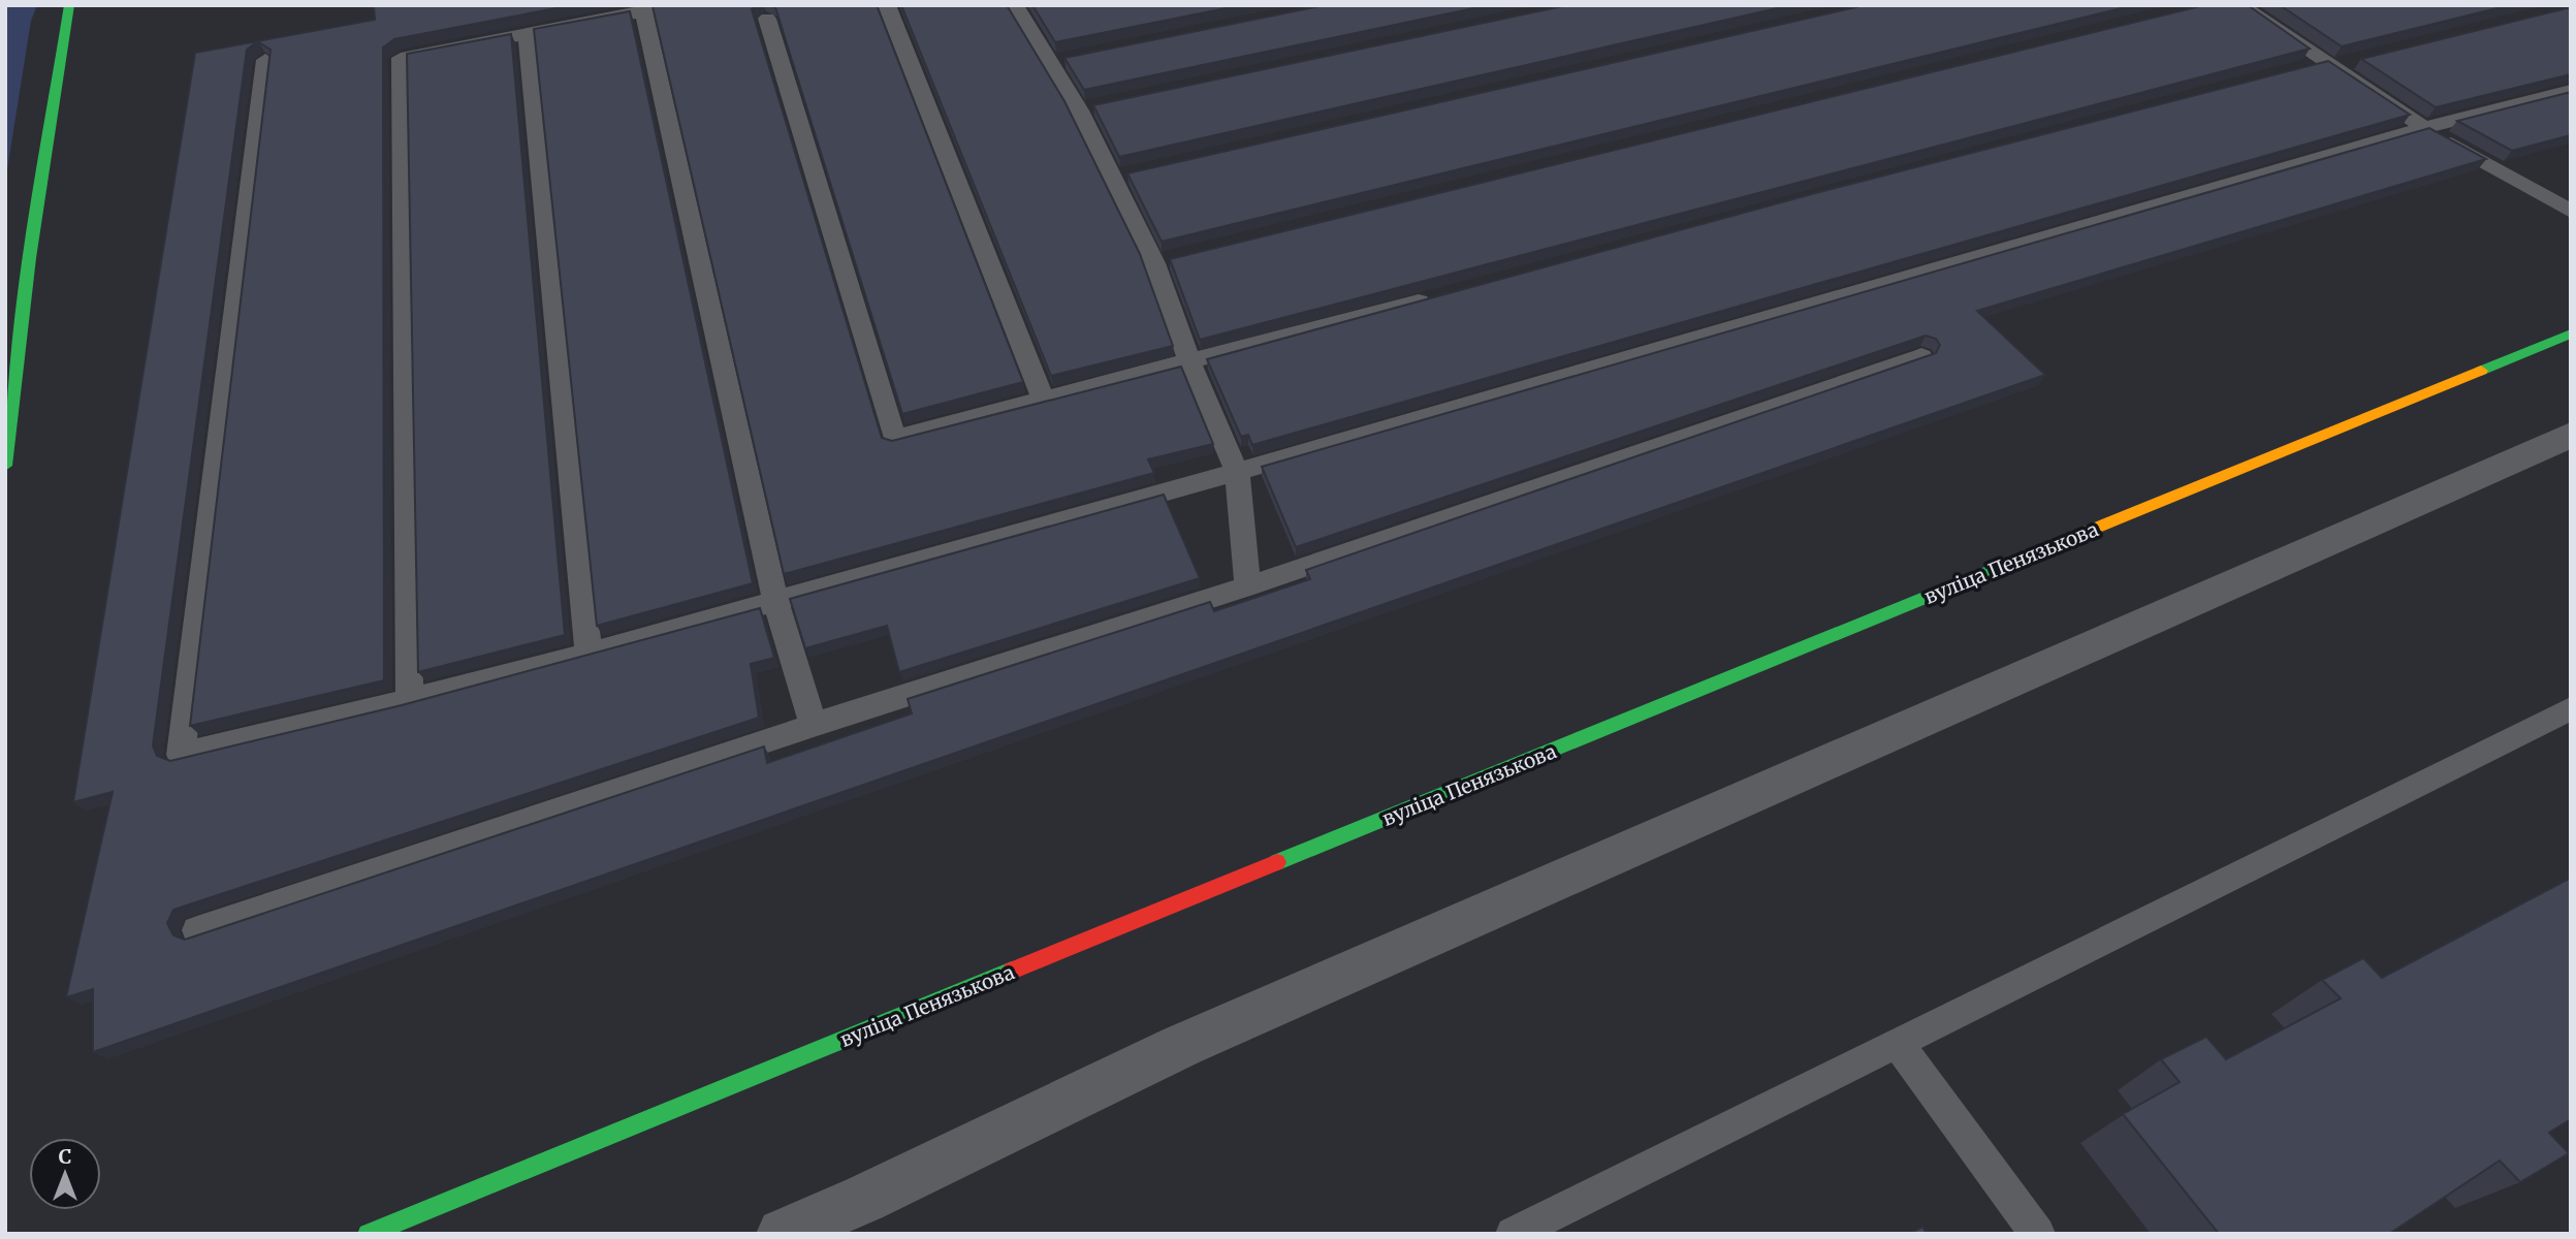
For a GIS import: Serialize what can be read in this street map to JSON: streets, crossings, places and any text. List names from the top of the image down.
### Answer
{
  "streets": {
    "street": ["вуліца Пенязькова"]
  },
  "north": "top"
}
